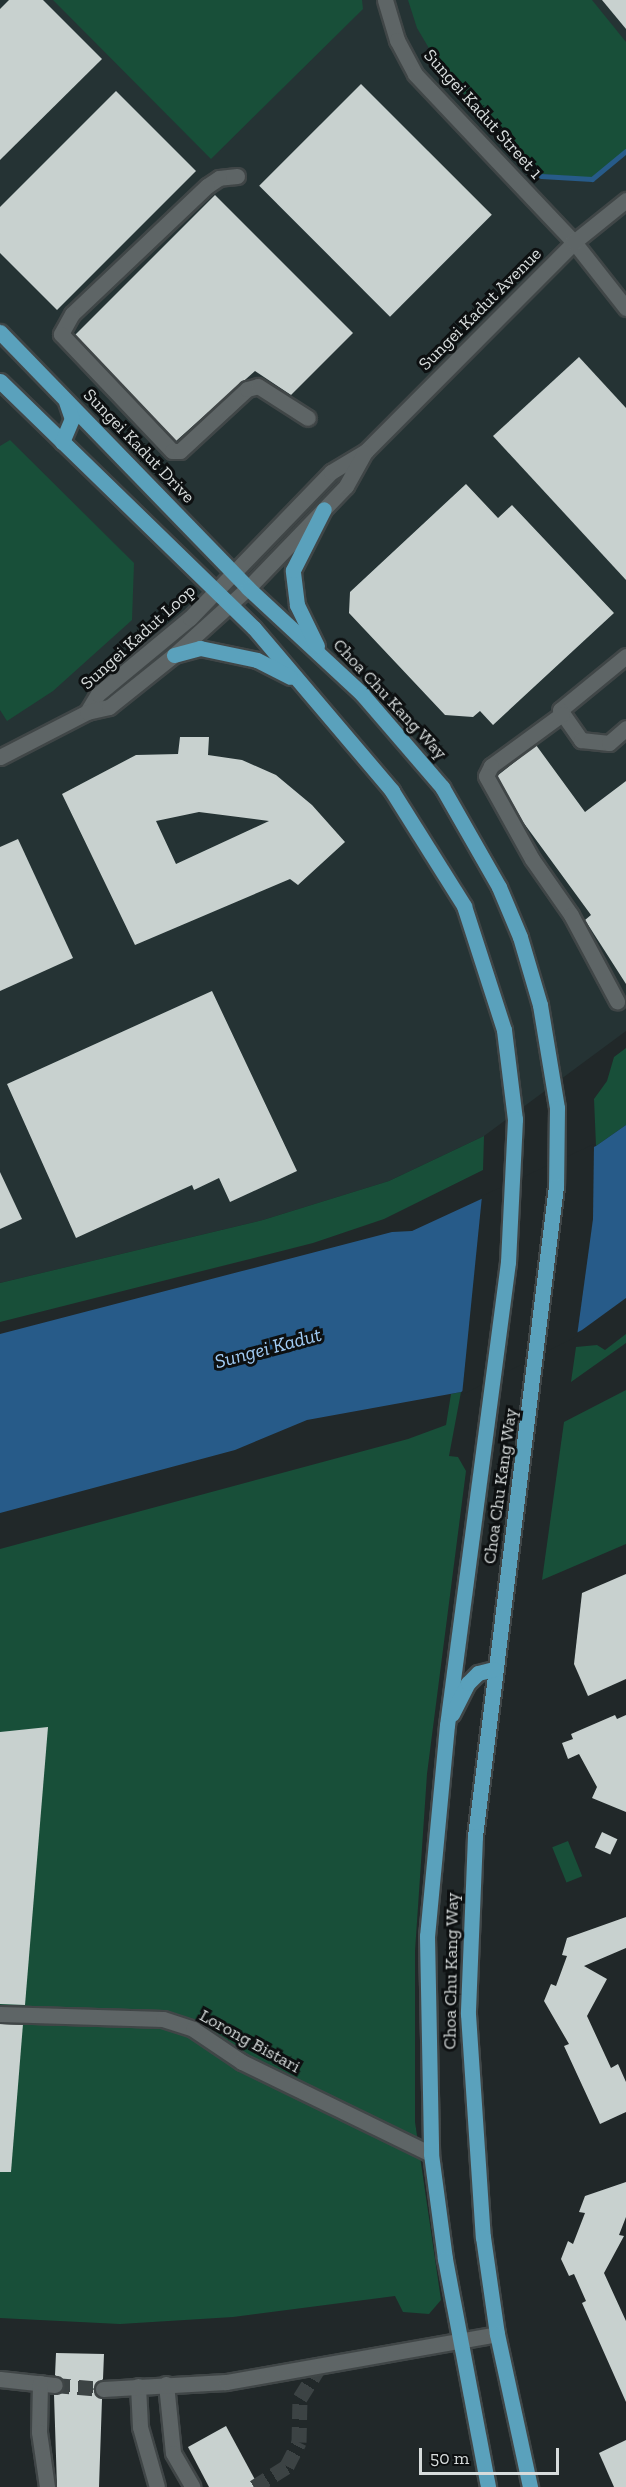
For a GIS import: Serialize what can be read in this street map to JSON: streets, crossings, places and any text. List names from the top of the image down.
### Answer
{
  "streets": {
    "main road": ["Sungei Kadut Drive", "Choa Chu Kang Way"],
    "street": [
      "Sungei Kadut Street 1",
      "Sungei Kadut Avenue",
      "Sungei Kadut Loop",
      "Lorong Bistari"
    ]
  },
  "crossings": [
    ["Sungei Kadut Street 1", "Sungei Kadut Avenue"],
    ["Sungei Kadut Avenue", "Sungei Kadut Drive"],
    ["Sungei Kadut Avenue", "Sungei Kadut Loop"],
    ["Sungei Kadut Avenue", "Choa Chu Kang Way"],
    ["Sungei Kadut Drive", "Choa Chu Kang Way"],
    ["Sungei Kadut Loop", "Choa Chu Kang Way"],
    ["Choa Chu Kang Way", "Lorong Bistari"]
  ],
  "water": ["Sungei Kadut"],
  "scale_bar": "50 m"
}
